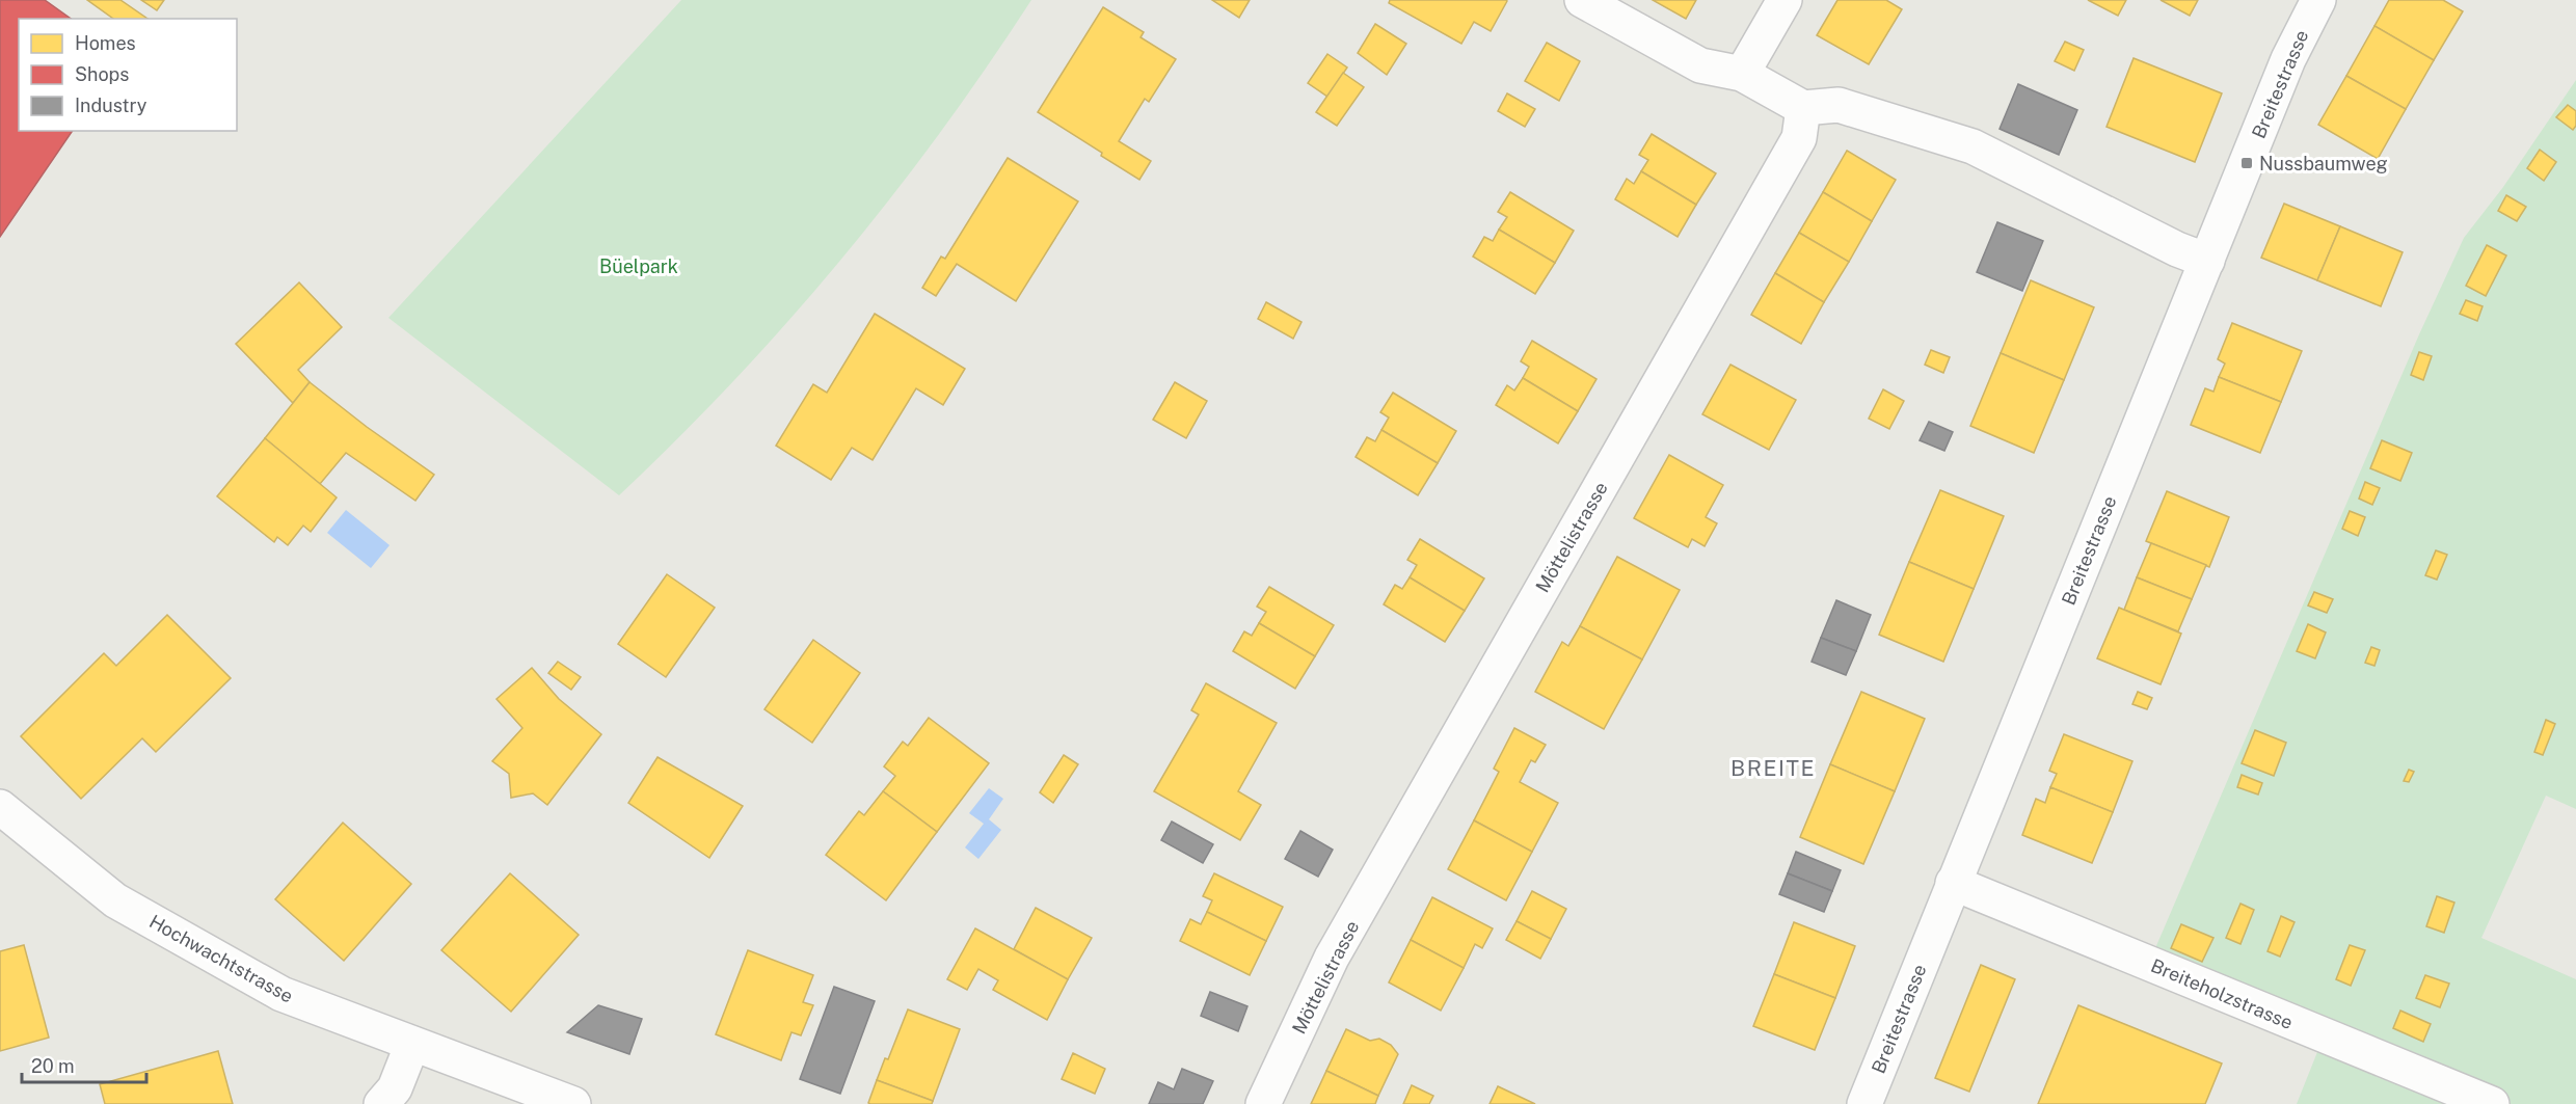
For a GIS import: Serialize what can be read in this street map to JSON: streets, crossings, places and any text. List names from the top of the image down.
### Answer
{
  "streets": {
    "street": [
      "Breitestrasse",
      "Möttelistrasse",
      "Hochwachtstrasse",
      "Breiteholzstrasse"
    ]
  },
  "crossings": [
    ["Breitestrasse", "Breiteholzstrasse"]
  ],
  "districts": ["BREITE"],
  "parks": ["Büelpark"],
  "places": {
    "transit": ["Nussbaumweg"]
  },
  "legend": ["Homes", "Shops", "Industry"],
  "scale_bar": "20 m"
}
